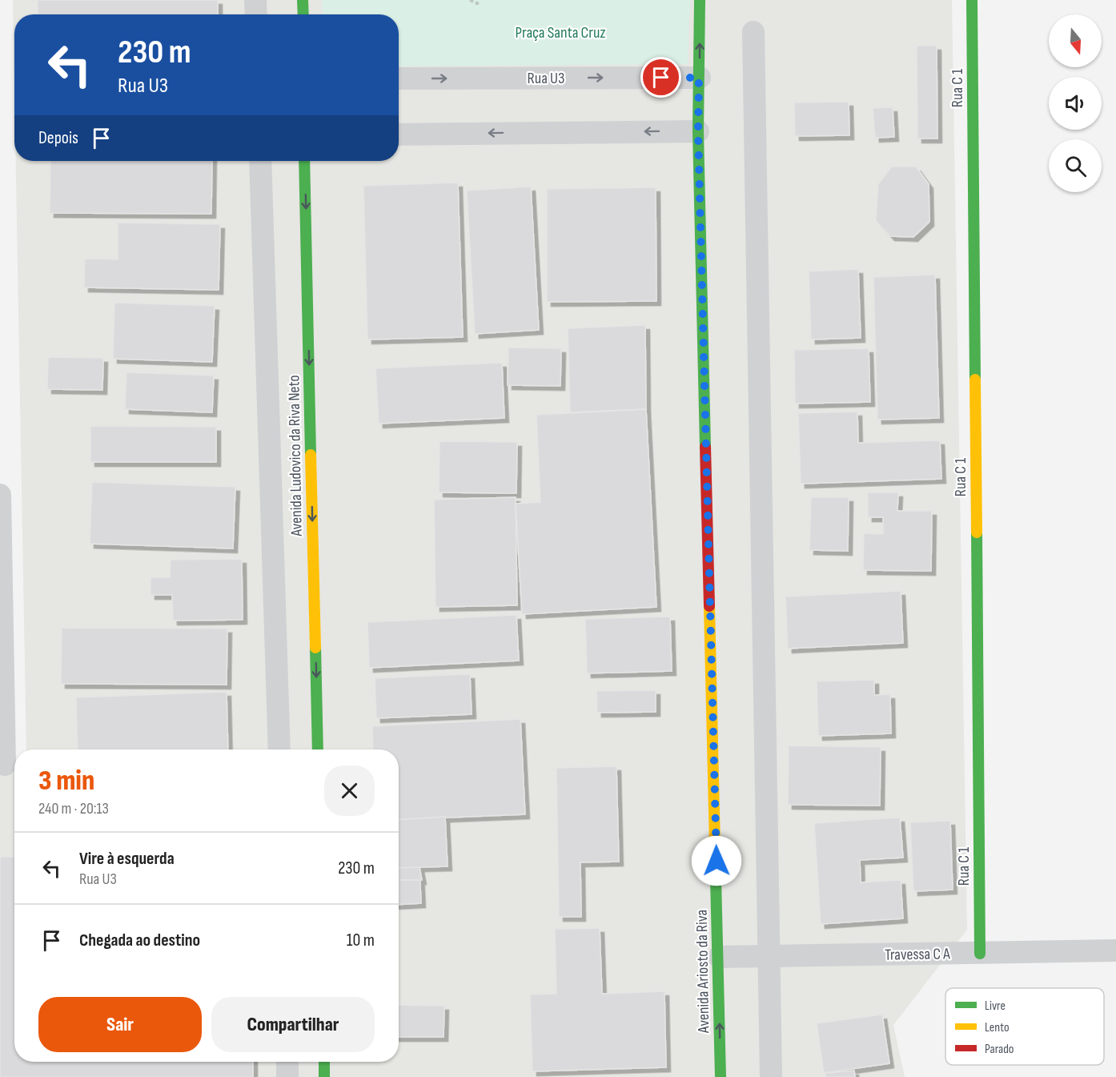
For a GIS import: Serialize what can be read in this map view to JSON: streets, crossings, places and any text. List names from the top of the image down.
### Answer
{
  "streets": {
    "street": [
      "Rua U3",
      "Rua C 1",
      "Avenida Ludovico da Riva Neto",
      "Travessa C A",
      "Avenida Ariosto da Riva"
    ]
  },
  "crossings": [
    ["Rua U3", "Avenida Ariosto da Riva"],
    ["Rua C 1", "Travessa C A"],
    ["Travessa C A", "Avenida Ariosto da Riva"]
  ],
  "parks": ["Praça Santa Cruz"],
  "legend": ["Livre", "Lento", "Parado"],
  "north": "bottom",
  "page": {
    "turn": ["230 m", "Rua U3"],
    "then": "Depois",
    "heading": ["3 min", "240 m · 20:13"],
    "list": [
      {
        "name": "Vire à esquerda",
        "note": "Rua U3",
        "value": "230 m"
      },
      {
        "name": "Chegada ao destino",
        "value": "10 m"
      }
    ],
    "buttons": ["Sair", "Compartilhar"]
  }
}
